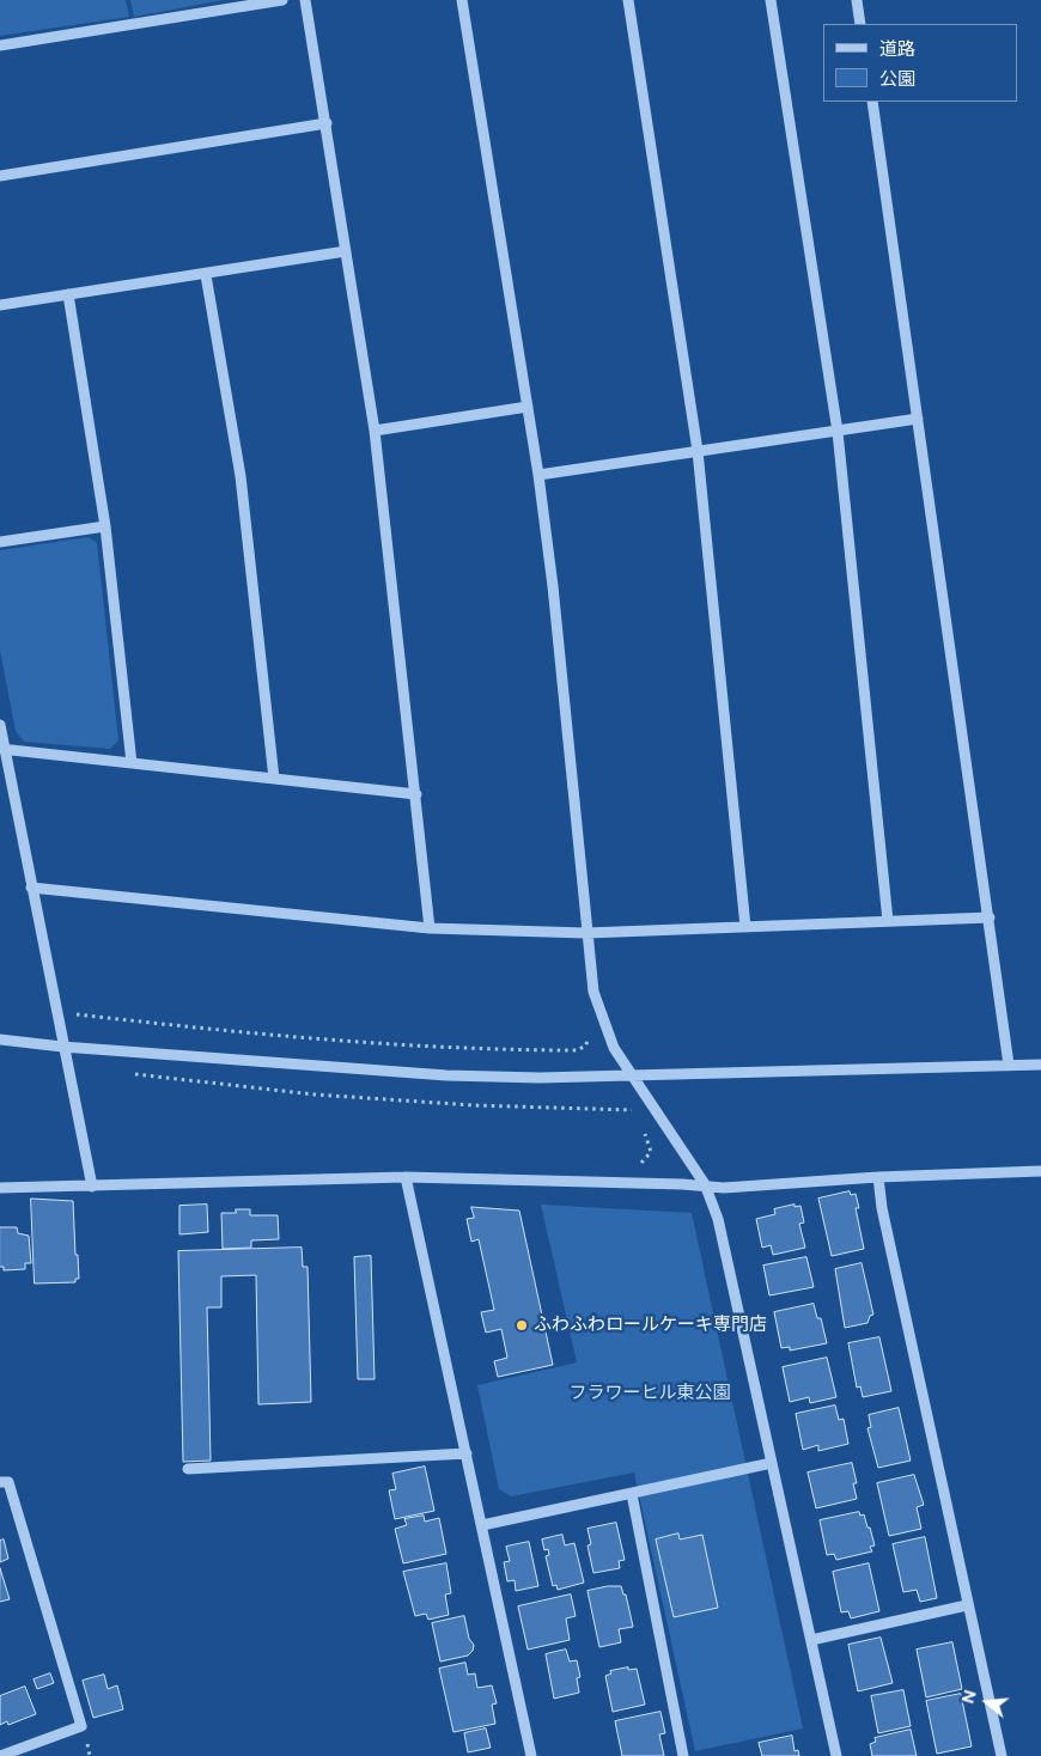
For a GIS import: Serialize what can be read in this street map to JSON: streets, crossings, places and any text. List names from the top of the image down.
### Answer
{
  "parks": ["フラワーヒル東公園"],
  "places": ["ふわふわロールケーキ専門店"],
  "legend": ["道路", "公園"],
  "north": "left"
}
